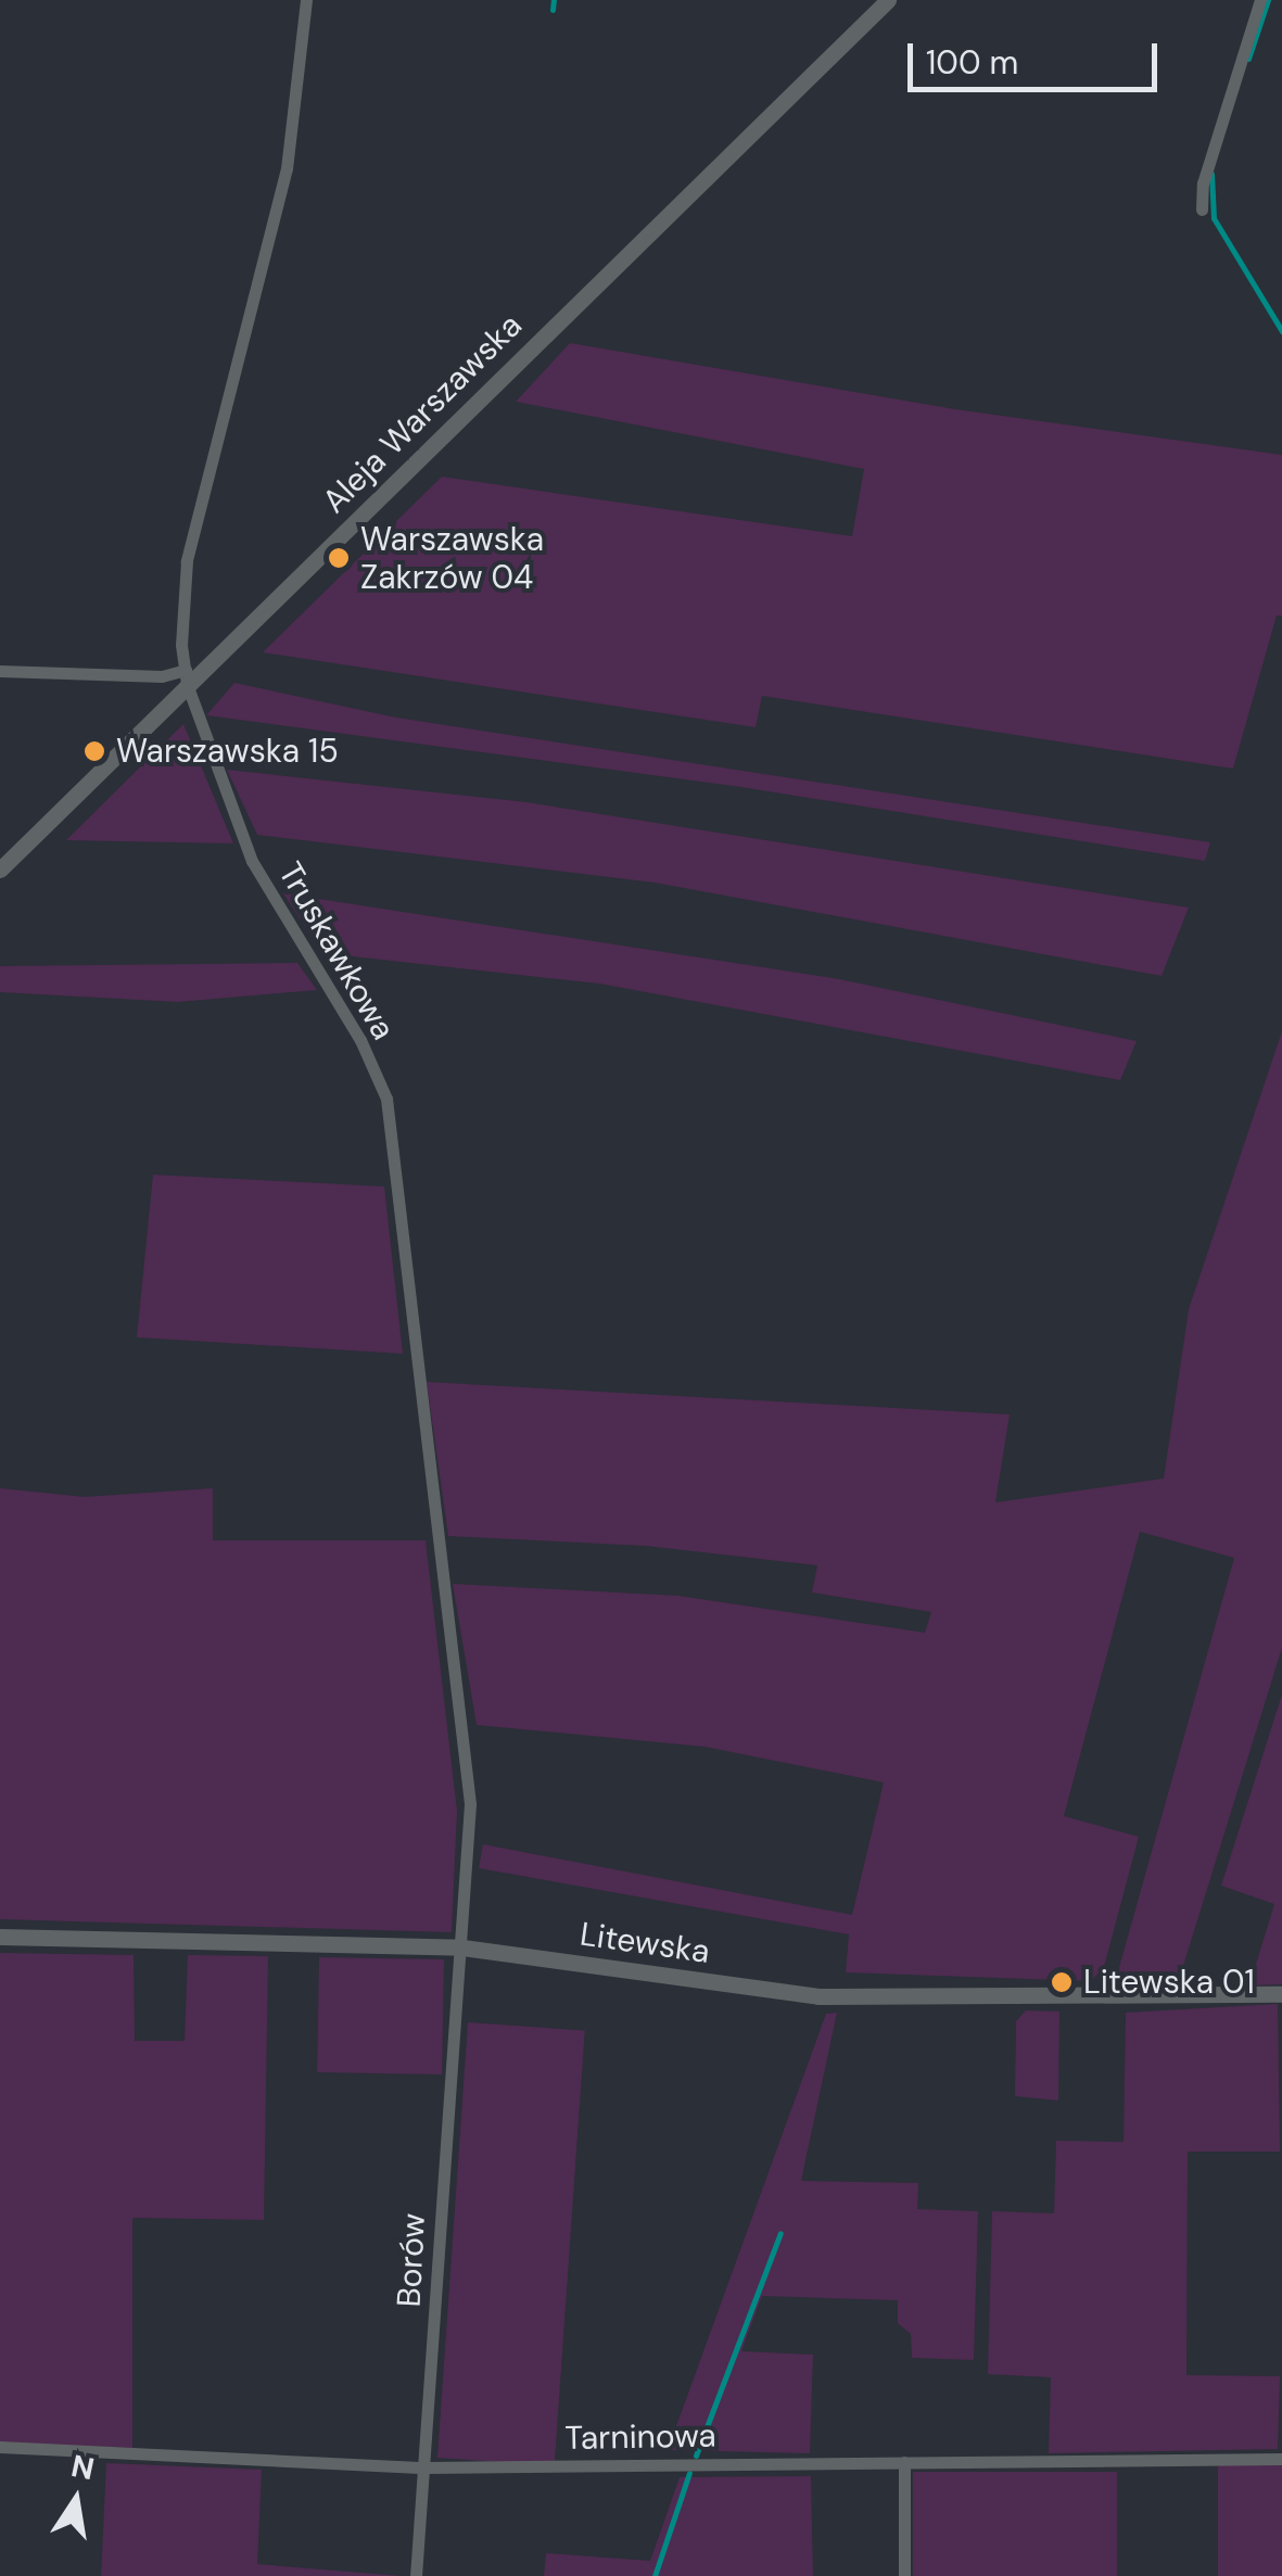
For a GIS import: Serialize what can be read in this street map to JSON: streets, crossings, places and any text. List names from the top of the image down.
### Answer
{
  "streets": {
    "street": [
      "Aleja Warszawska",
      "Truskawkowa",
      "Litewska",
      "Borów",
      "Tarninowa"
    ]
  },
  "crossings": [
    ["Aleja Warszawska", "Truskawkowa"],
    ["Truskawkowa", "Litewska"],
    ["Truskawkowa", "Borów"],
    ["Litewska", "Borów"],
    ["Borów", "Tarninowa"]
  ],
  "places": ["Warszawska Zakrzów 04", "Warszawska 15", "Litewska 01"],
  "scale_bar": "100 m",
  "north": "top"
}
